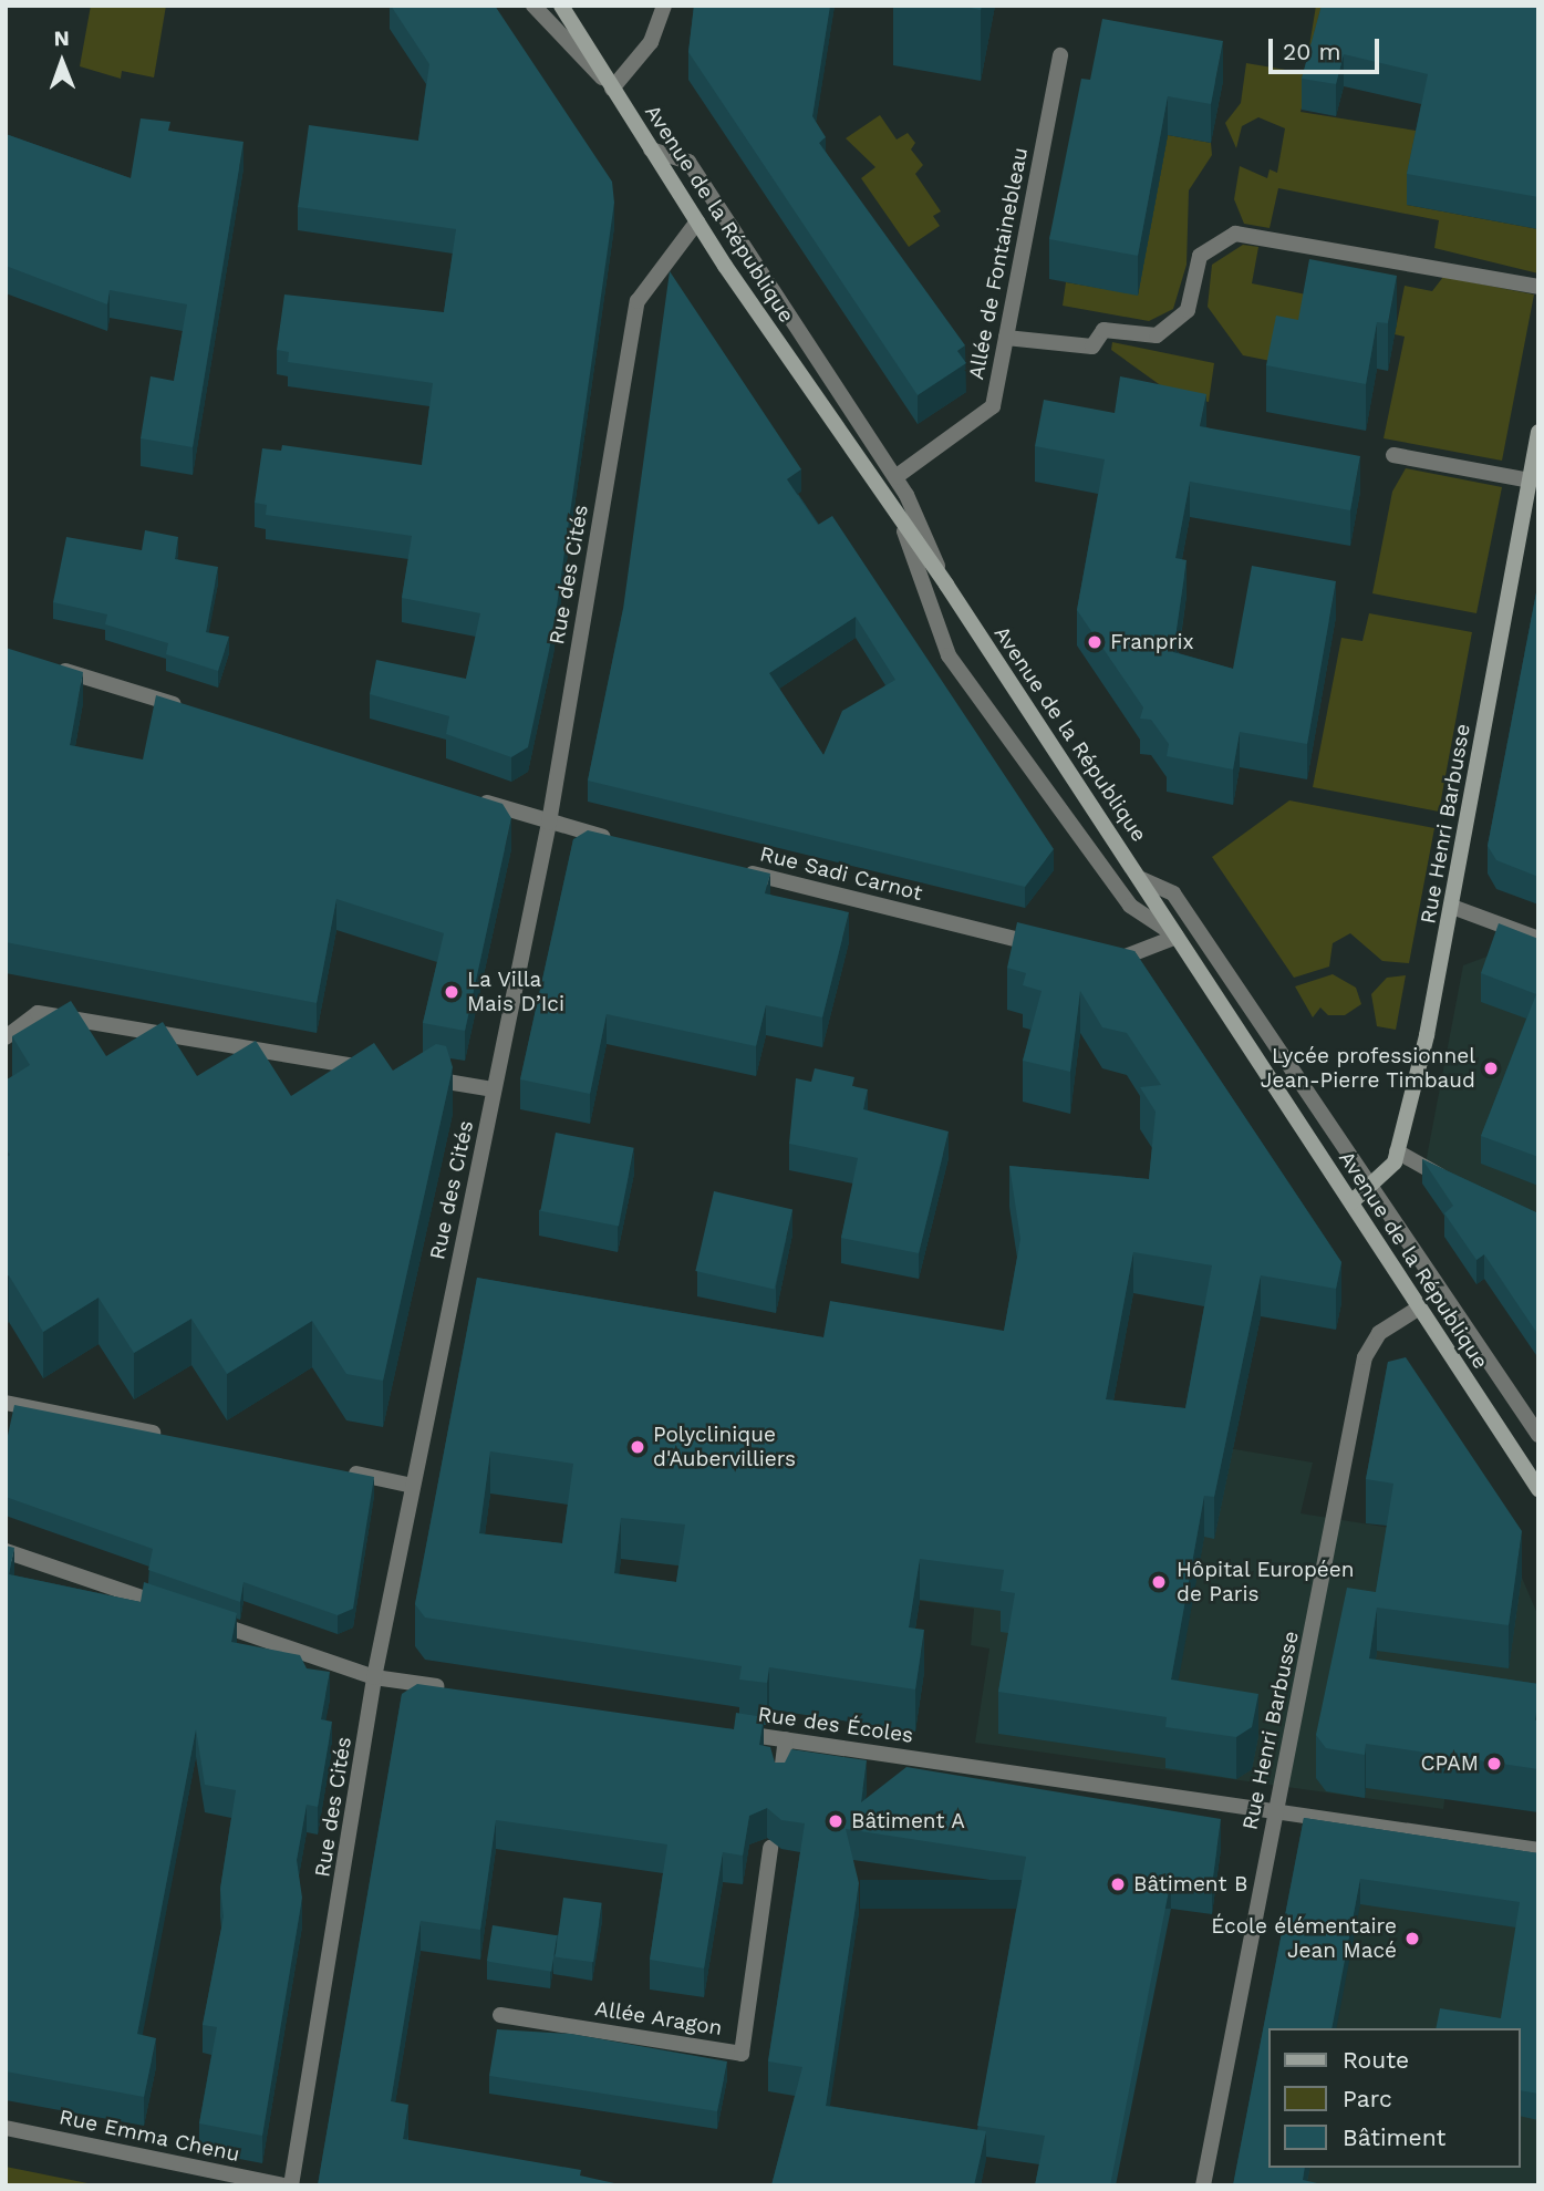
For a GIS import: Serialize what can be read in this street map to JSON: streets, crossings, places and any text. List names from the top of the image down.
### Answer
{
  "streets": {
    "main road": ["Avenue de la République", "Rue Henri Barbusse"],
    "street": [
      "Allée de Fontainebleau",
      "Rue des Cités",
      "Rue Sadi Carnot",
      "Rue des Écoles",
      "Allée Aragon",
      "Rue Emma Chenu"
    ]
  },
  "crossings": [
    ["Avenue de la République", "Rue des Cités"],
    ["Avenue de la République", "Rue Henri Barbusse"],
    ["Rue Henri Barbusse", "Rue des Écoles"]
  ],
  "places": [
    "Franprix",
    "La Villa Mais D’Ici",
    "Lycée professionnel Jean-Pierre Timbaud",
    "Polyclinique d'Aubervilliers",
    "Hôpital Européen de Paris",
    "CPAM",
    "Bâtiment A",
    "Bâtiment B",
    "École élémentaire Jean Macé"
  ],
  "legend": ["Route", "Parc", "Bâtiment"],
  "scale_bar": "20 m",
  "north": "top"
}
